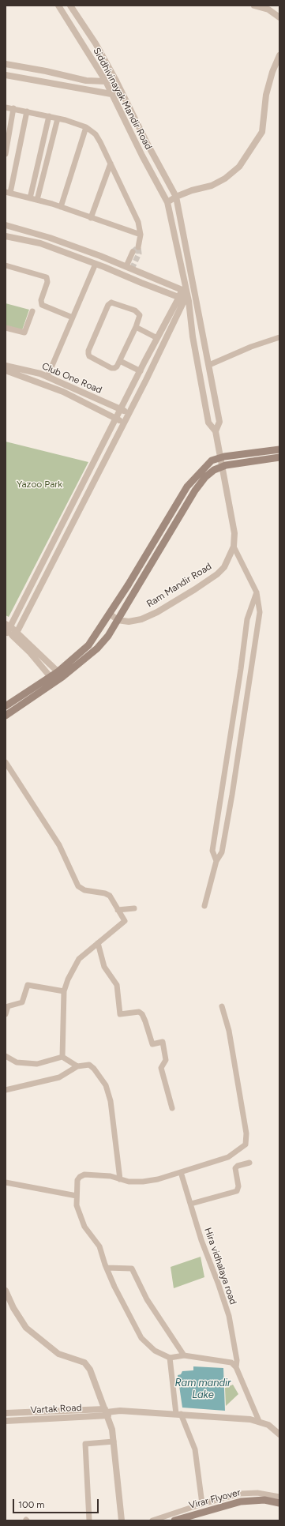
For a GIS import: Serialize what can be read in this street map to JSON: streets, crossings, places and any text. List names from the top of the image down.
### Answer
{
  "streets": {
    "main road": ["Virar Flyover"],
    "street": [
      "Siddhivinayak Mandir Road",
      "Club One Road",
      "Ram Mandir Road",
      "Hira vidhalaya road",
      "Vartak Road"
    ]
  },
  "crossings": [
    ["Siddhivinayak Mandir Road", "Ram Mandir Road"]
  ],
  "water": ["Ram mandir Lake"],
  "parks": ["Yazoo Park"],
  "scale_bar": "100 m"
}
